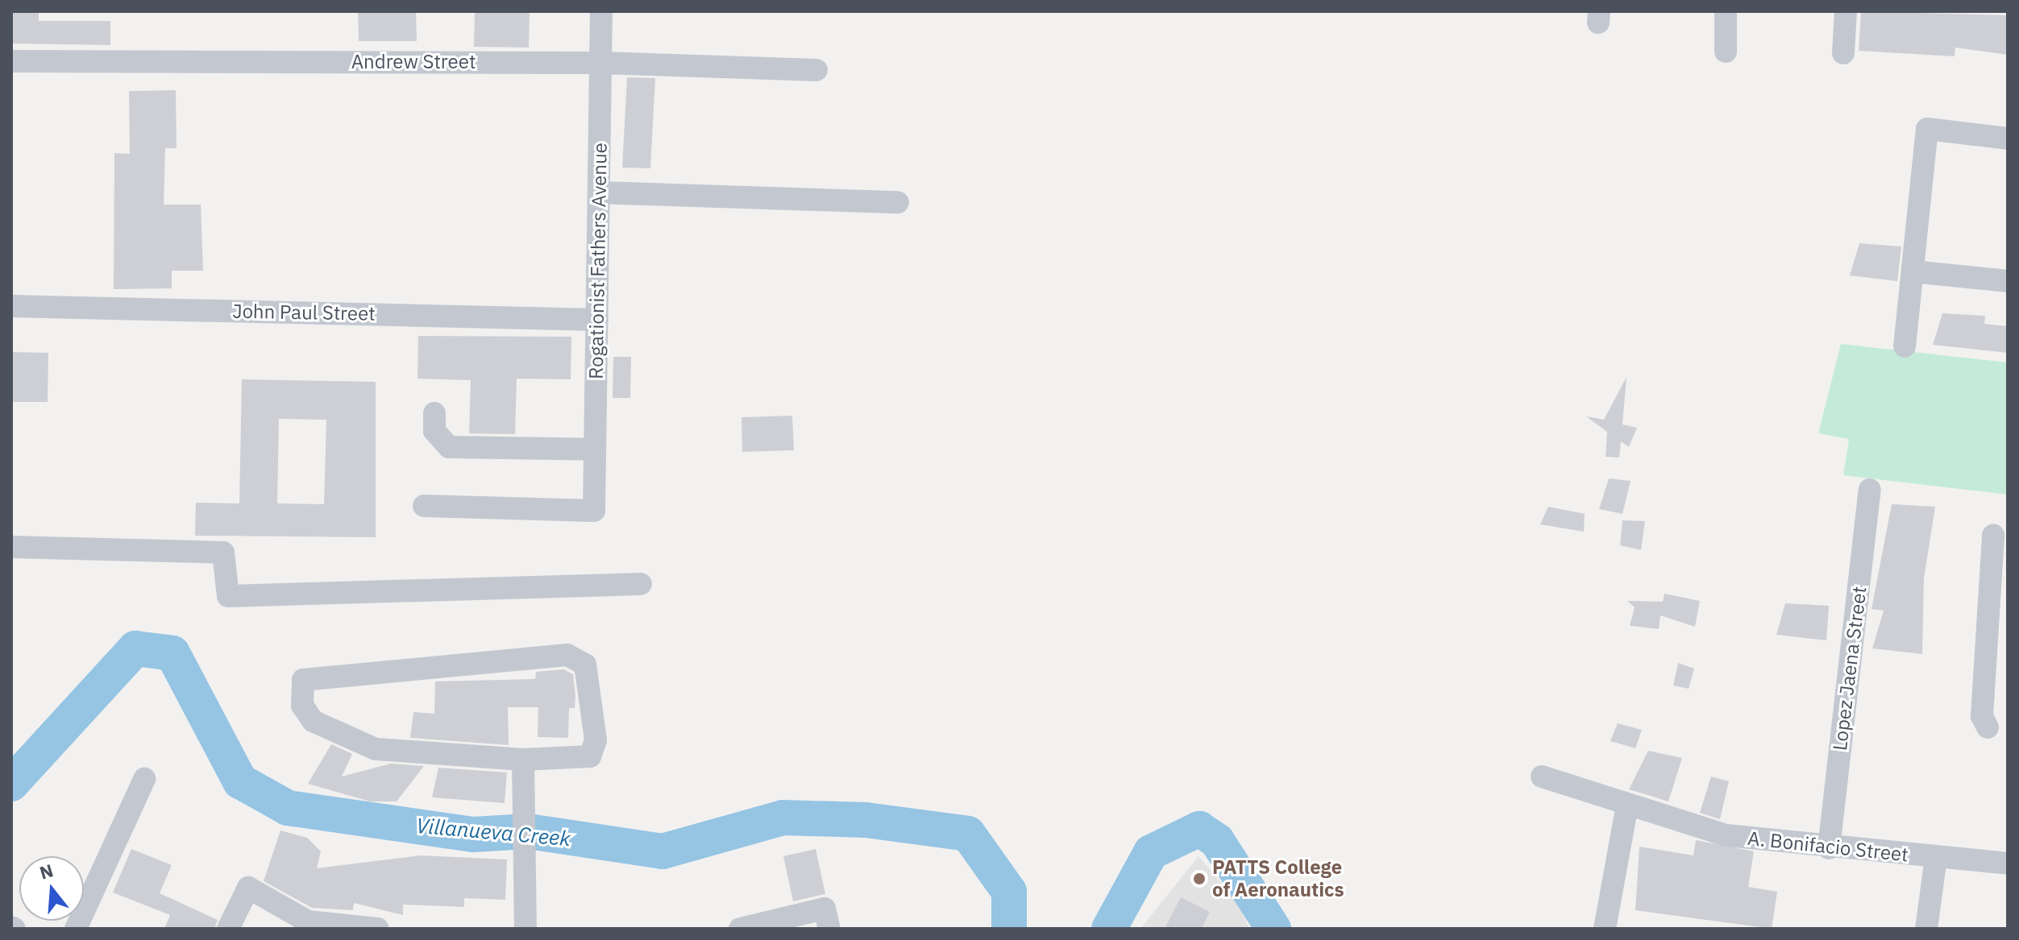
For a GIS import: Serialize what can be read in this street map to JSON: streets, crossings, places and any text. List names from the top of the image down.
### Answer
{
  "streets": {
    "street": [
      "Andrew Street",
      "Rogationist Fathers Avenue",
      "John Paul Street",
      "Lopez Jaena Street",
      "A. Bonifacio Street"
    ]
  },
  "crossings": [
    ["Andrew Street", "Rogationist Fathers Avenue"],
    ["Rogationist Fathers Avenue", "John Paul Street"],
    ["Lopez Jaena Street", "A. Bonifacio Street"]
  ],
  "water": ["Villanueva Creek"],
  "places": ["PATTS College of Aeronautics"],
  "north": "top"
}
